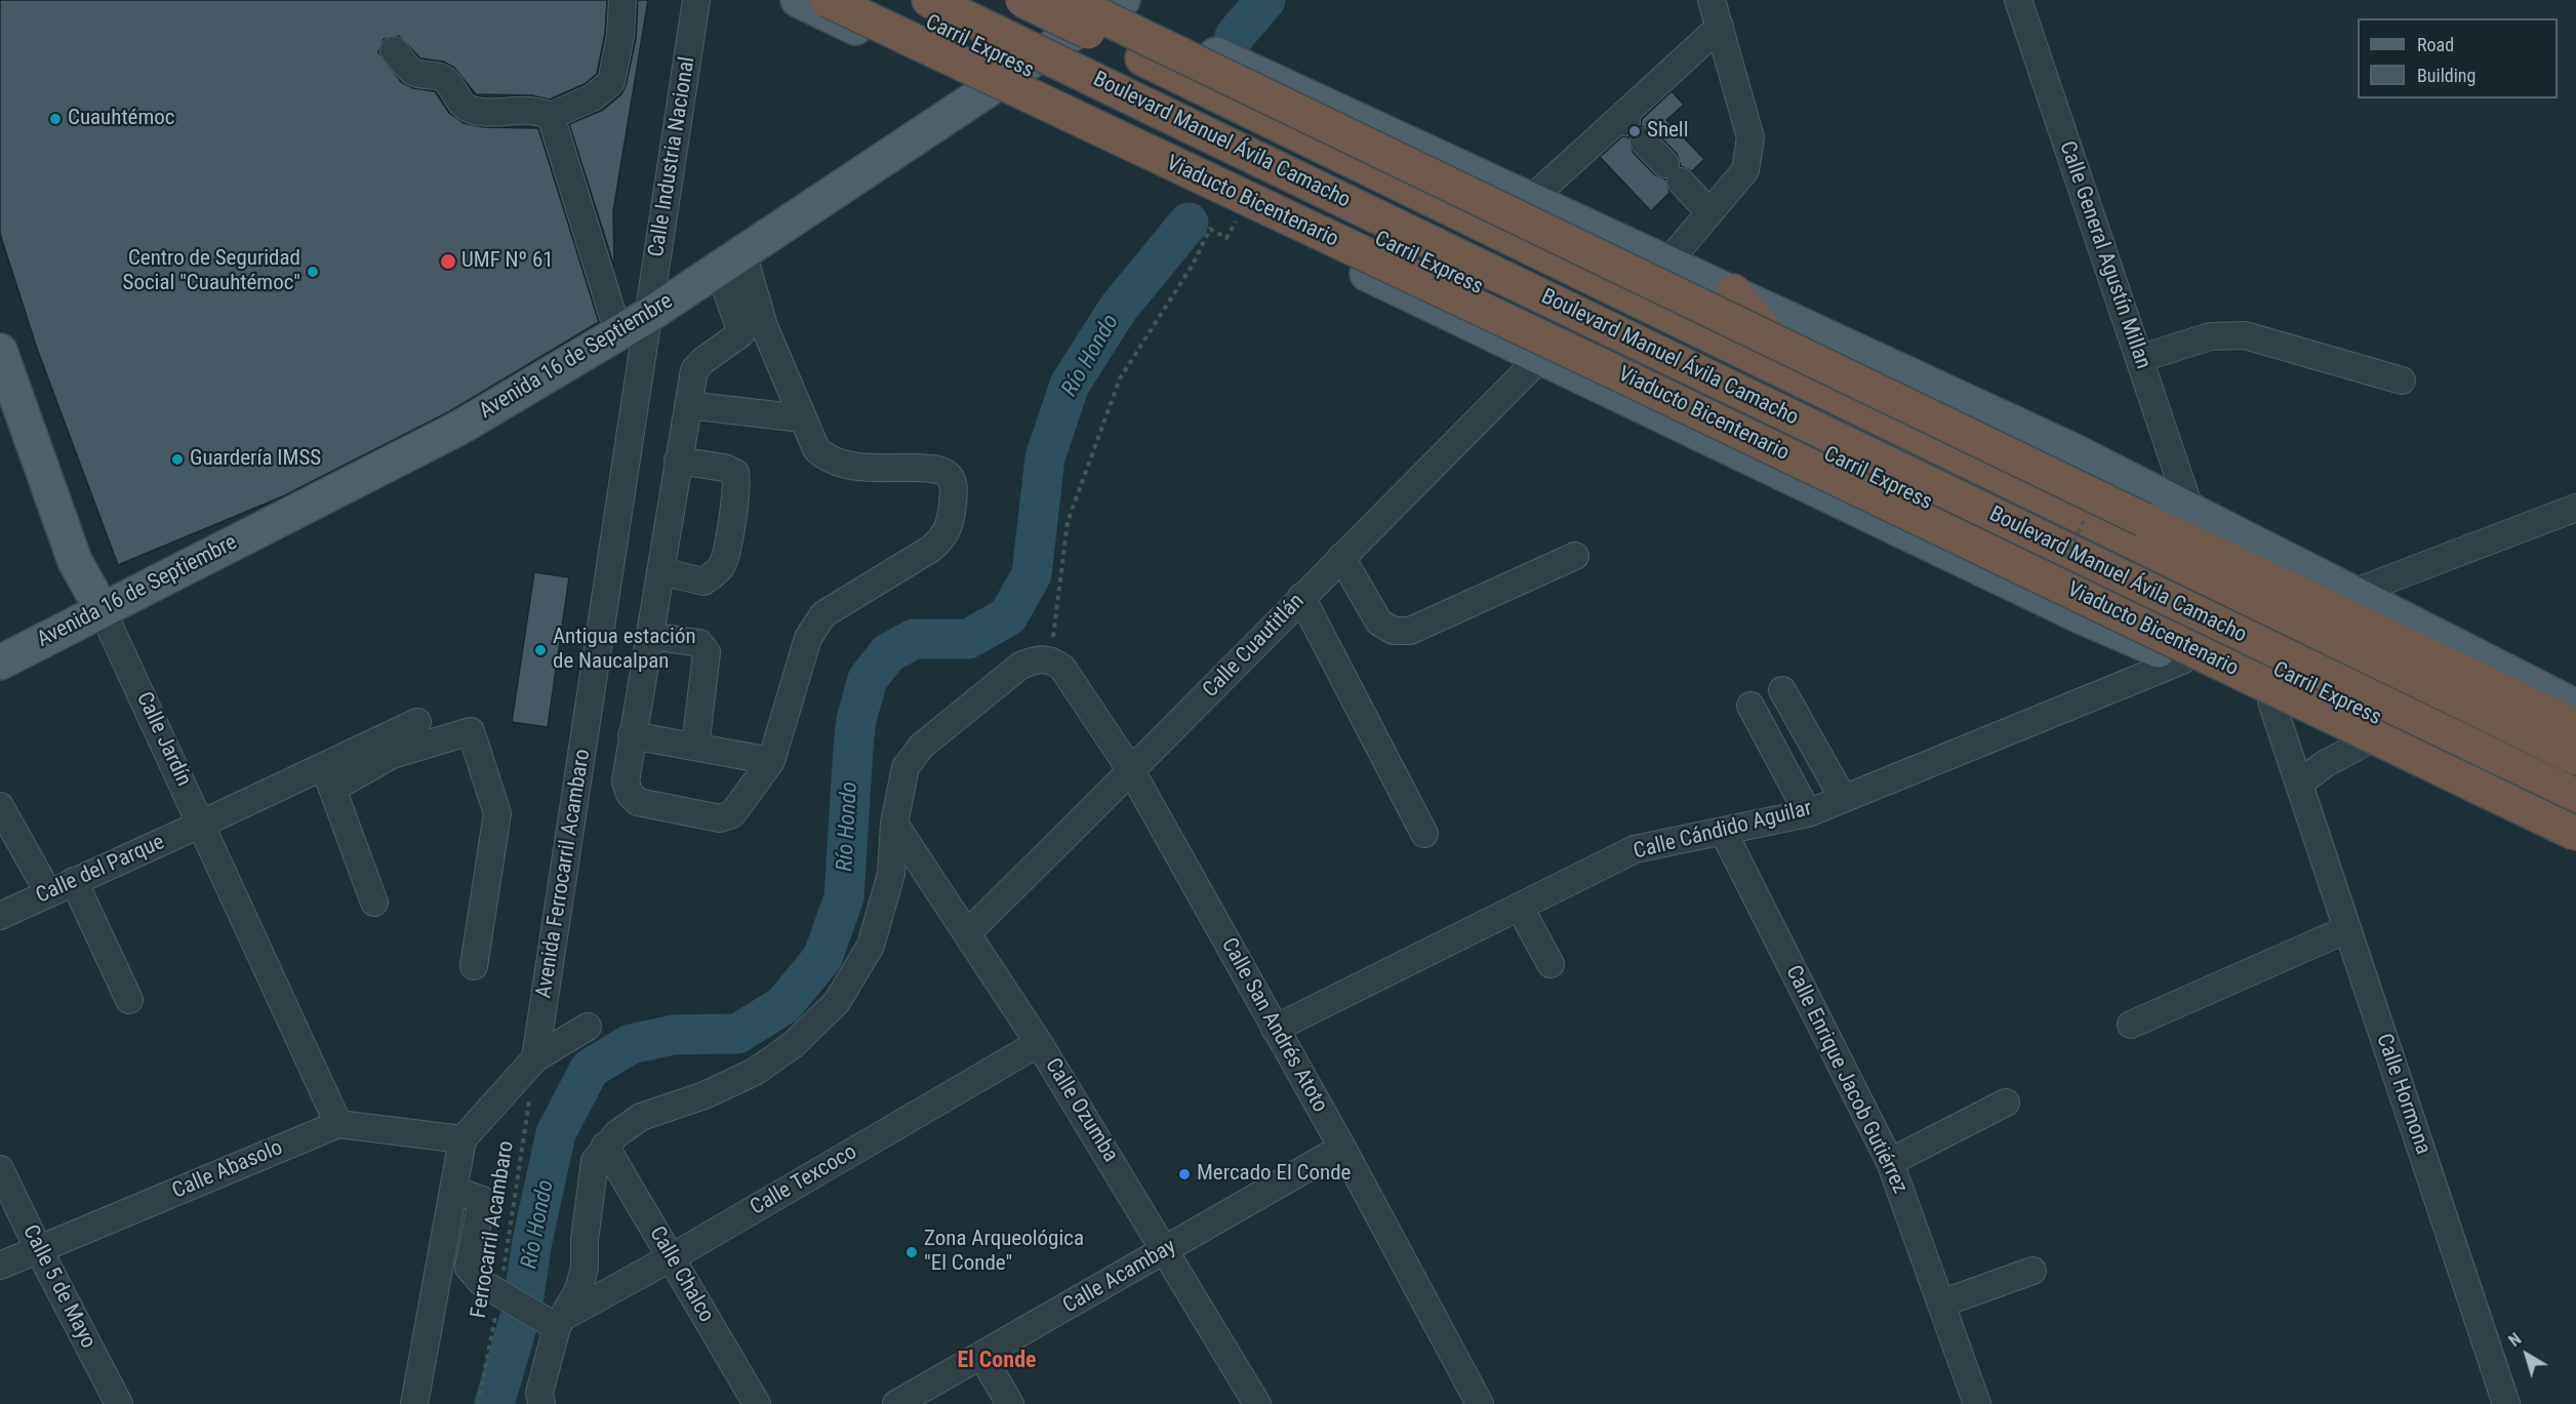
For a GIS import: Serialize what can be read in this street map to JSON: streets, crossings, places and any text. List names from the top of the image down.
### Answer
{
  "streets": {
    "highway": ["Carril Express", "Boulevard Manuel Ávila Camacho", "Viaducto Bicentenario"],
    "main road": ["Avenida 16 de Septiembre", "Calle Jardín"],
    "street": [
      "Calle Industria Nacional",
      "Calle General Agustín Millan",
      "Calle Cuautitlán",
      "Calle Cándido Aguilar",
      "Calle del Parque",
      "Avenida Ferrocarril Acambaro",
      "Calle San Andrés Atoto",
      "Calle Enrique Jacob Gutiérrez",
      "Calle Hormona",
      "Calle Ozumba",
      "Calle Abasolo",
      "Calle Texcoco",
      "Calle Chalco",
      "Calle Acambay",
      "Calle 5 de Mayo"
    ],
    "path": ["Ferrocarril Acambaro"]
  },
  "crossings": [
    ["Calle Industria Nacional", "Avenida 16 de Septiembre"],
    ["Calle Industria Nacional", "Avenida Ferrocarril Acambaro"],
    ["Avenida 16 de Septiembre", "Calle Jardín"],
    ["Avenida 16 de Septiembre", "Avenida Ferrocarril Acambaro"],
    ["Calle Cuautitlán", "Calle San Andrés Atoto"],
    ["Calle Cuautitlán", "Calle Ozumba"],
    ["Calle Jardín", "Calle del Parque"],
    ["Calle Jardín", "Calle Abasolo"],
    ["Calle Cándido Aguilar", "Calle San Andrés Atoto"],
    ["Calle Cándido Aguilar", "Calle Enrique Jacob Gutiérrez"],
    ["Avenida Ferrocarril Acambaro", "Ferrocarril Acambaro"],
    ["Calle San Andrés Atoto", "Calle Acambay"],
    ["Calle Ozumba", "Calle Texcoco"],
    ["Calle Ozumba", "Calle Acambay"],
    ["Calle Abasolo", "Calle 5 de Mayo"],
    ["Calle Texcoco", "Calle Chalco"]
  ],
  "districts": ["El Conde"],
  "water": ["Río Hondo"],
  "places": [
    "Cuauhtémoc",
    "Shell",
    "UMF Nº 61",
    "Centro de Seguridad Social \"Cuauhtémoc\"",
    "Guardería IMSS",
    "Antigua estación de Naucalpan",
    "Mercado El Conde",
    "Zona Arqueológica \"El Conde\""
  ],
  "legend": ["Road", "Building"],
  "north": "top left"
}
